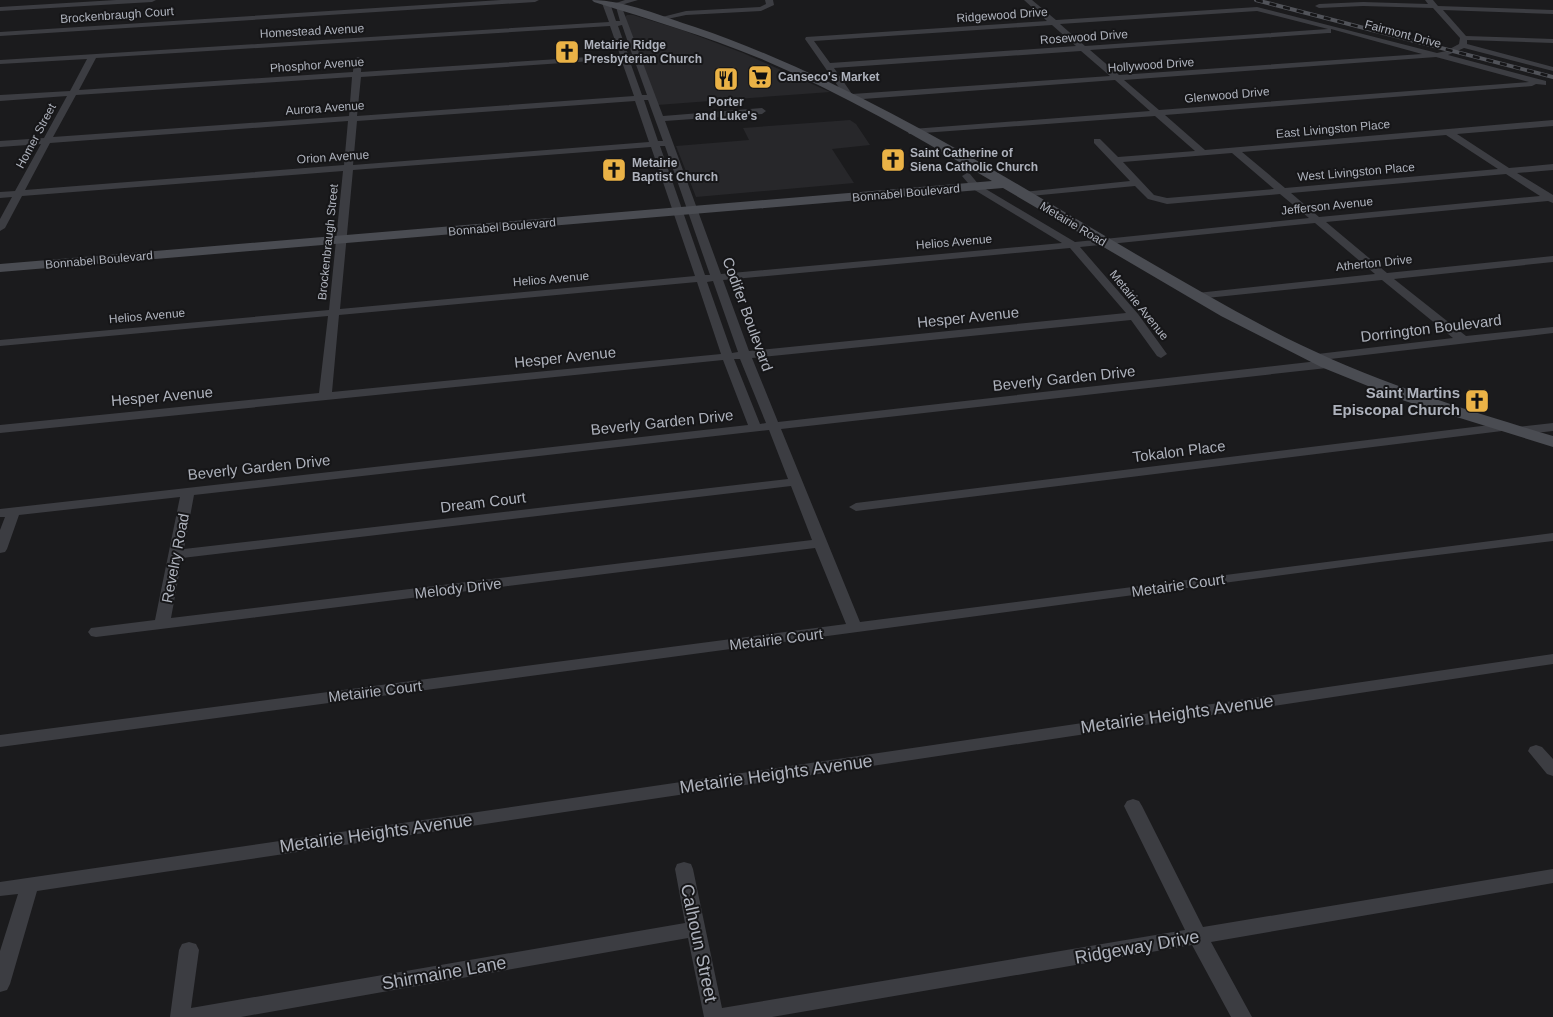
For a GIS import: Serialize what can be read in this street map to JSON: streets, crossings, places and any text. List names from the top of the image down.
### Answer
{
  "streets": {
    "main road": ["Bonnabel Boulevard", "Metairie Road"],
    "street": [
      "Brockenbraugh Court",
      "Ridgewood Drive",
      "Homestead Avenue",
      "Fairmont Drive",
      "Rosewood Drive",
      "Phosphor Avenue",
      "Hollywood Drive",
      "Glenwood Drive",
      "Aurora Avenue",
      "East Livingston Place",
      "Homer Street",
      "Orion Avenue",
      "West Livingston Place",
      "Jefferson Avenue",
      "Brockenbraugh Street",
      "Helios Avenue",
      "Atherton Drive",
      "Metairie Avenue",
      "Codifer Boulevard",
      "Hesper Avenue",
      "Dorrington Boulevard",
      "Beverly Garden Drive",
      "Tokalon Place",
      "Dream Court",
      "Revelry Road",
      "Metairie Court",
      "Melody Drive",
      "Metairie Heights Avenue",
      "Calhoun Street",
      "Ridgeway Drive",
      "Shirmaine Lane"
    ]
  },
  "crossings": [
    ["Ridgewood Drive", "Fairmont Drive"],
    ["Ridgewood Drive", "Rosewood Drive"],
    ["Homestead Avenue", "Homer Street"],
    ["Homestead Avenue", "Codifer Boulevard"],
    ["Fairmont Drive", "Rosewood Drive"],
    ["Fairmont Drive", "Hollywood Drive"],
    ["Fairmont Drive", "Glenwood Drive"],
    ["Phosphor Avenue", "Homer Street"],
    ["Phosphor Avenue", "Brockenbraugh Street"],
    ["Phosphor Avenue", "Codifer Boulevard"],
    ["Hollywood Drive", "Metairie Road"],
    ["Glenwood Drive", "Metairie Road"],
    ["Aurora Avenue", "Homer Street"],
    ["Aurora Avenue", "Brockenbraugh Street"],
    ["Aurora Avenue", "Codifer Boulevard"],
    ["Homer Street", "Orion Avenue"],
    ["Orion Avenue", "Brockenbraugh Street"],
    ["Orion Avenue", "Codifer Boulevard"],
    ["Bonnabel Boulevard", "Metairie Road"],
    ["Bonnabel Boulevard", "Brockenbraugh Street"],
    ["Bonnabel Boulevard", "Metairie Avenue"],
    ["Bonnabel Boulevard", "Codifer Boulevard"],
    ["Jefferson Avenue", "Metairie Road"],
    ["Jefferson Avenue", "Helios Avenue"],
    ["Metairie Road", "Helios Avenue"],
    ["Metairie Road", "Atherton Drive"],
    ["Metairie Road", "Codifer Boulevard"],
    ["Metairie Road", "Dorrington Boulevard"],
    ["Metairie Road", "Beverly Garden Drive"],
    ["Metairie Road", "Tokalon Place"],
    ["Brockenbraugh Street", "Helios Avenue"],
    ["Brockenbraugh Street", "Hesper Avenue"],
    ["Helios Avenue", "Metairie Avenue"],
    ["Helios Avenue", "Codifer Boulevard"],
    ["Metairie Avenue", "Hesper Avenue"],
    ["Codifer Boulevard", "Hesper Avenue"],
    ["Codifer Boulevard", "Beverly Garden Drive"],
    ["Codifer Boulevard", "Dream Court"],
    ["Codifer Boulevard", "Metairie Court"],
    ["Codifer Boulevard", "Melody Drive"],
    ["Dorrington Boulevard", "Beverly Garden Drive"],
    ["Beverly Garden Drive", "Revelry Road"],
    ["Dream Court", "Revelry Road"],
    ["Revelry Road", "Melody Drive"],
    ["Calhoun Street", "Shirmaine Lane"]
  ],
  "places": {
    "church": [
      "Metairie Ridge Presbyterian Church",
      "Saint Catherine of Siena Catholic Church",
      "Metairie Baptist Church",
      "Saint Martins Episcopal Church"
    ],
    "supermarket": ["Canseco's Market"],
    "restaurant": ["Porter and Luke's"]
  }
}
